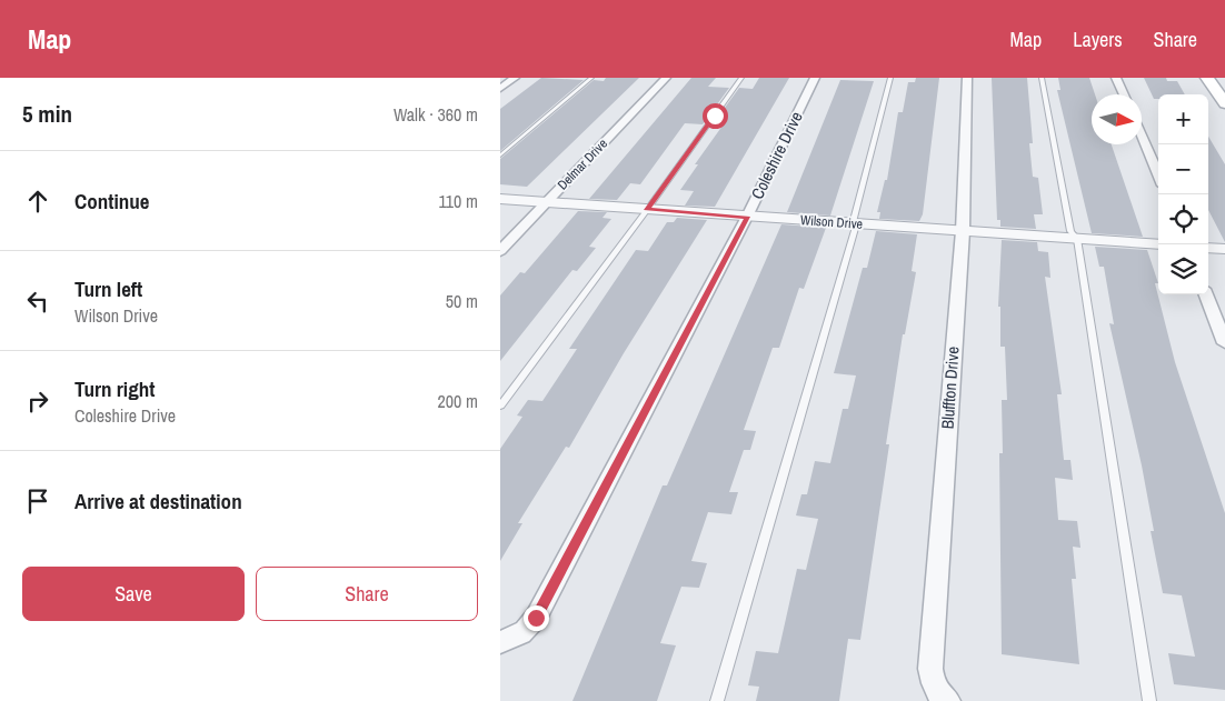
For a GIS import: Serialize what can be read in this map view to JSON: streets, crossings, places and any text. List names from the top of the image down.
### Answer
{
  "streets": {
    "street": [
      "Coleshire Drive",
      "Delmar Drive",
      "Wilson Drive",
      "Bluffton Drive"
    ]
  },
  "crossings": [
    ["Coleshire Drive", "Wilson Drive"],
    ["Delmar Drive", "Wilson Drive"],
    ["Wilson Drive", "Bluffton Drive"]
  ],
  "north": "right",
  "page": {
    "header": "Map",
    "nav": ["Map", "Layers", "Share"],
    "heading": ["5 min", "Walk · 360 m"],
    "map_buttons": ["+", "−"],
    "list": [
      ["Continue", "110 m"],
      ["Turn left", "Wilson Drive", "50 m"],
      ["Turn right", "Coleshire Drive", "200 m"],
      "Arrive at destination"
    ],
    "buttons": ["Save", "Share"]
  }
}
